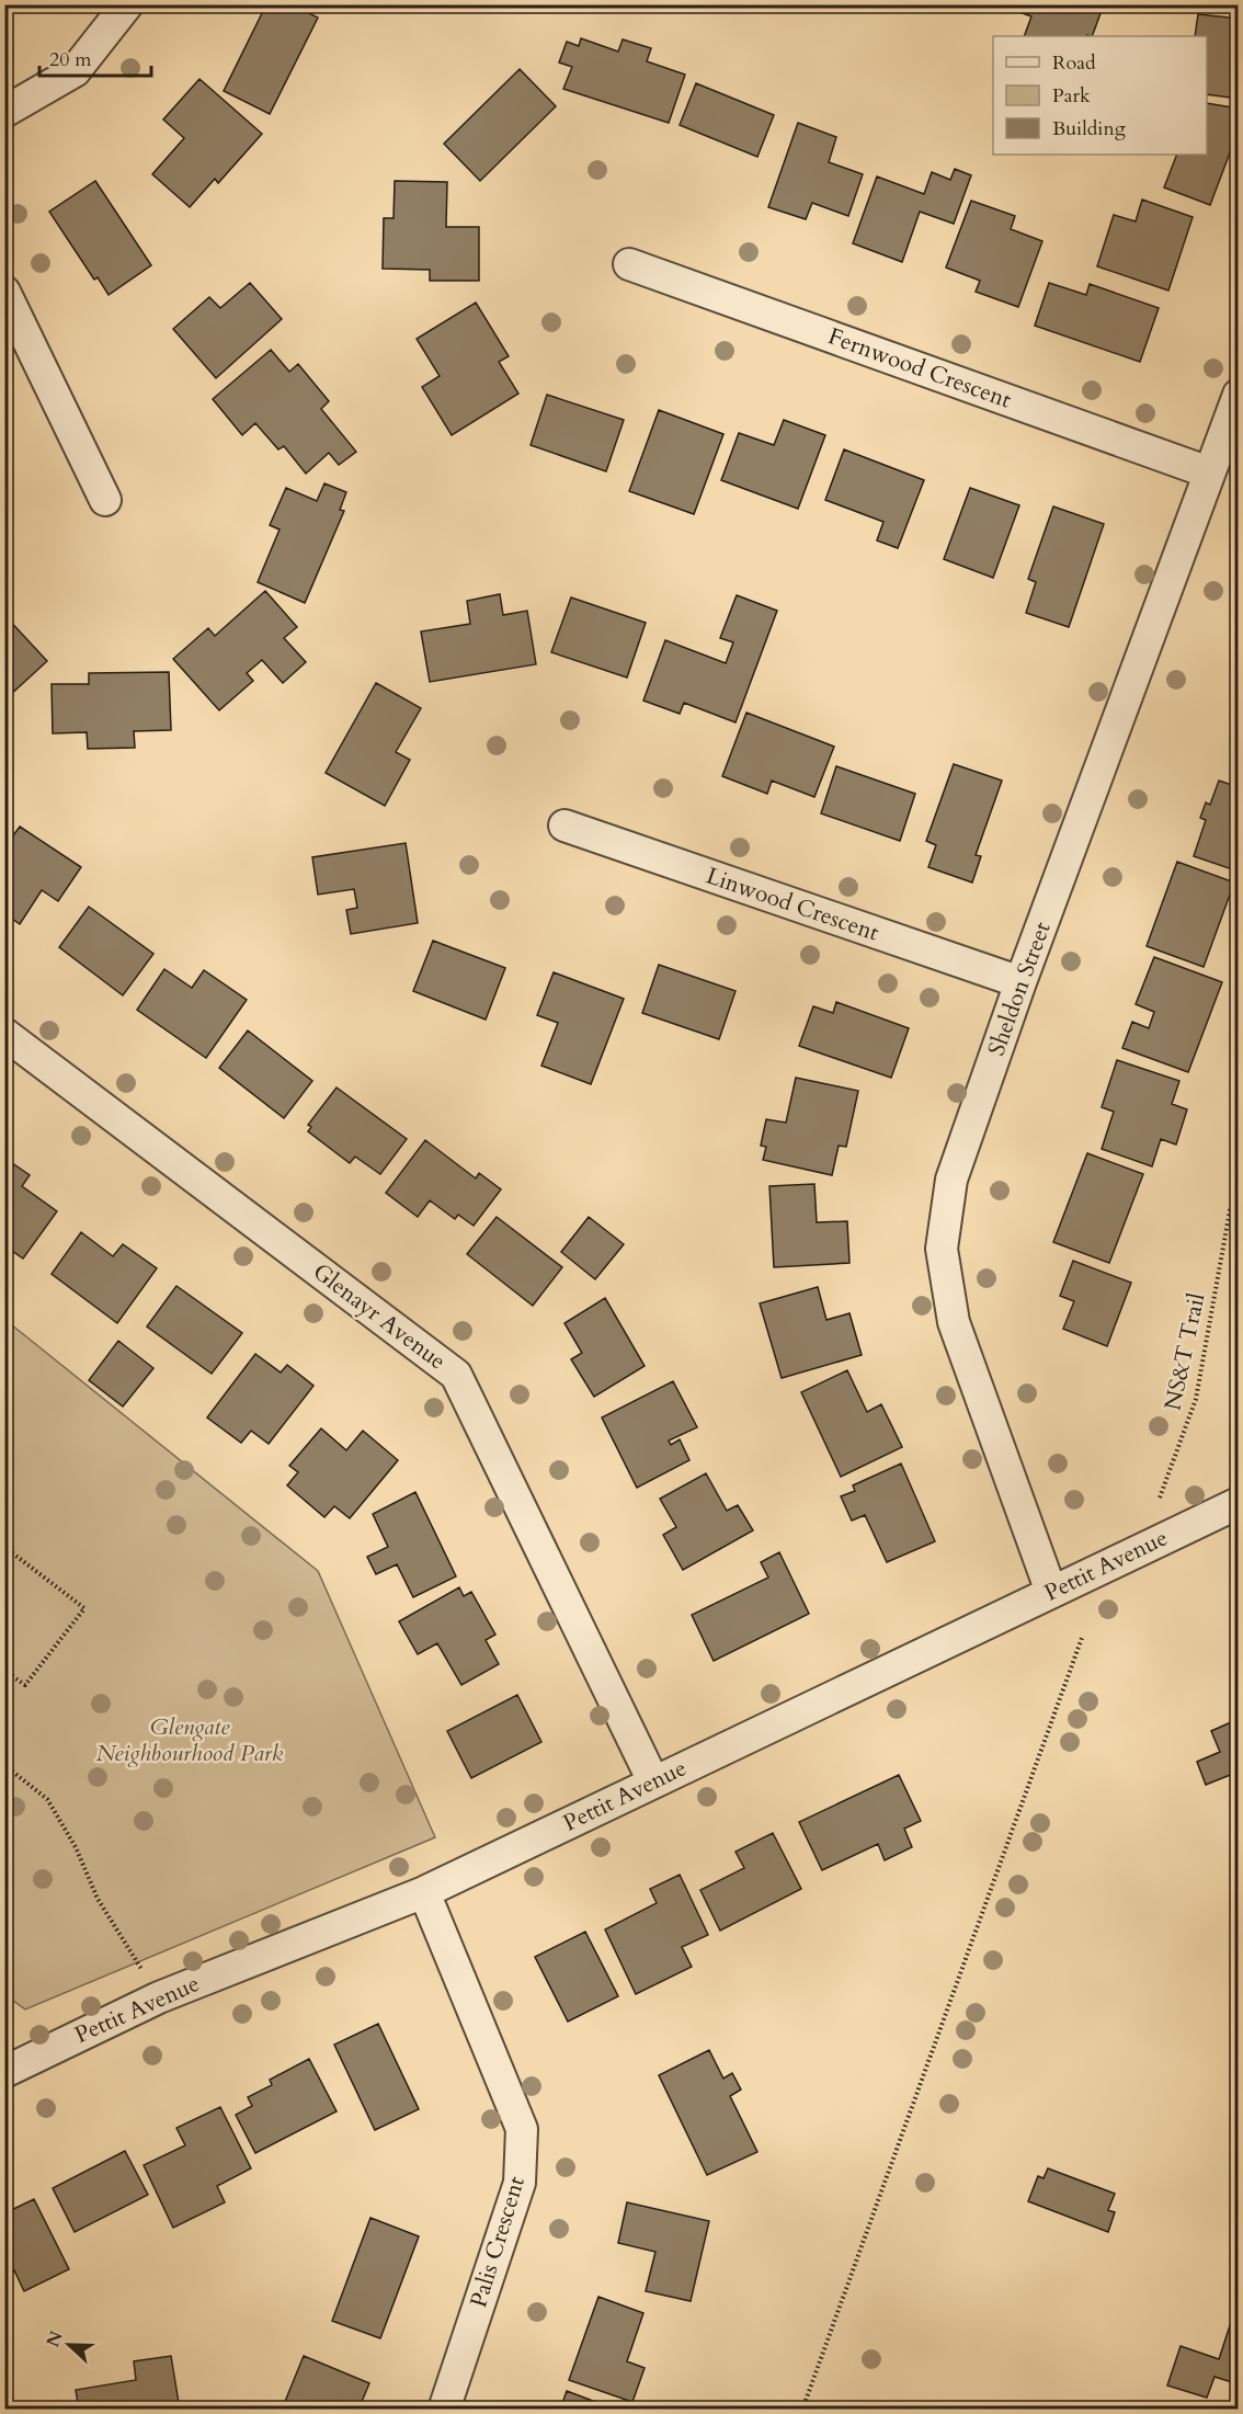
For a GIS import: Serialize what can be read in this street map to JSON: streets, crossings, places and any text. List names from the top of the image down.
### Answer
{
  "streets": {
    "street": [
      "Fernwood Crescent",
      "Linwood Crescent",
      "Sheldon Street",
      "Glenayr Avenue",
      "Pettit Avenue",
      "Palis Crescent"
    ],
    "path": ["NS&T Trail"]
  },
  "crossings": [
    ["Fernwood Crescent", "Sheldon Street"],
    ["Linwood Crescent", "Sheldon Street"],
    ["Sheldon Street", "Pettit Avenue"],
    ["Glenayr Avenue", "Pettit Avenue"],
    ["Pettit Avenue", "Palis Crescent"]
  ],
  "parks": ["Glengate Neighbourhood Park"],
  "legend": ["Road", "Park", "Building"],
  "scale_bar": "20 m",
  "north": "left"
}
